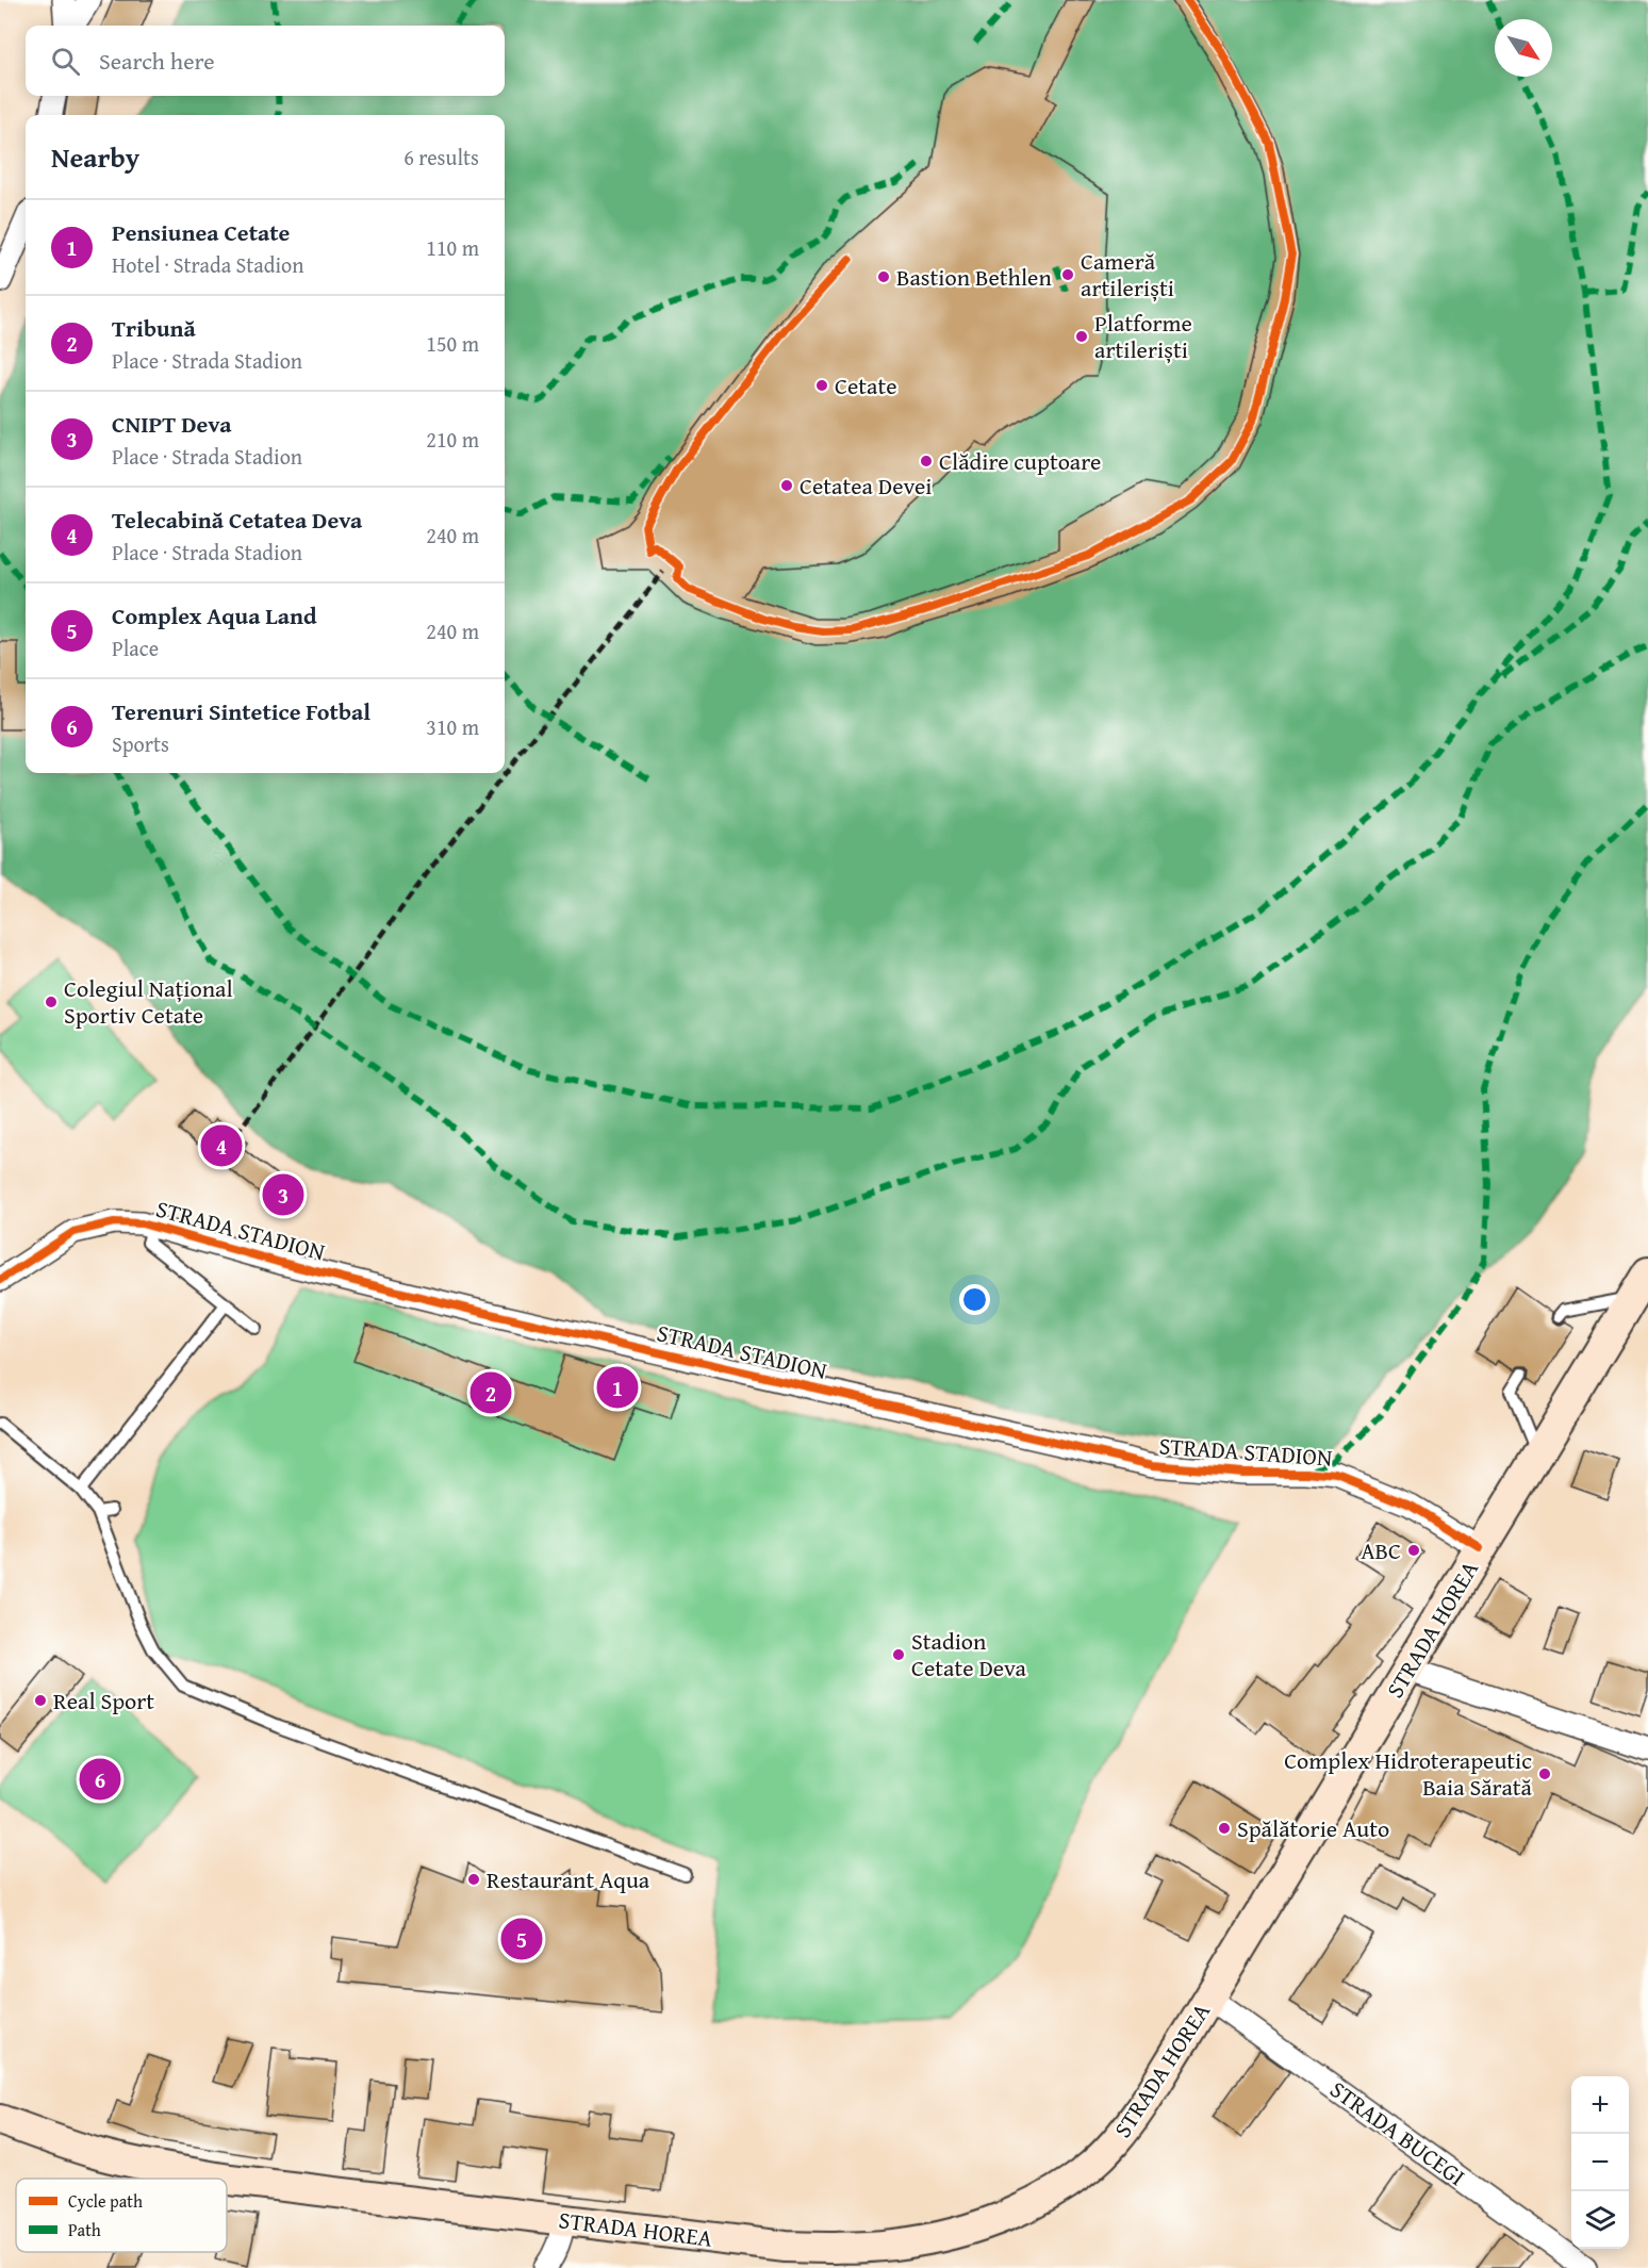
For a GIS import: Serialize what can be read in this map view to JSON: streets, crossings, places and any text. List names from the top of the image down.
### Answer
{
  "streets": {
    "main road": ["STRADA HOREA"],
    "street": ["STRADA STADION", "STRADA BUCEGI"]
  },
  "crossings": [
    ["STRADA STADION", "STRADA HOREA"],
    ["STRADA HOREA", "STRADA BUCEGI"]
  ],
  "places": [
    "Cameră artileriști",
    "Bastion Bethlen",
    "Platforme artileriști",
    "Cetate",
    "Clădire cuptoare",
    "Cetatea Devei",
    "Colegiul Național Sportiv Cetate",
    "ABC",
    "Stadion Cetate Deva",
    "Real Sport",
    "Complex Hidroterapeutic Baia Sărată",
    "Spălătorie Auto",
    "Restaurant Aqua"
  ],
  "legend": ["Cycle path", "Path"],
  "north": "bottom right",
  "page": {
    "search": "Search here",
    "heading": ["Nearby", "6 results"],
    "list": [
      {
        "mark": "1",
        "name": "Pensiunea Cetate",
        "note": "Hotel · Strada Stadion",
        "value": "110 m"
      },
      {
        "mark": "2",
        "name": "Tribună",
        "note": "Place · Strada Stadion",
        "value": "150 m"
      },
      {
        "mark": "3",
        "name": "CNIPT Deva",
        "note": "Place · Strada Stadion",
        "value": "210 m"
      },
      {
        "mark": "4",
        "name": "Telecabină Cetatea Deva",
        "note": "Place · Strada Stadion",
        "value": "240 m"
      },
      {
        "mark": "5",
        "name": "Complex Aqua Land",
        "note": "Place",
        "value": "240 m"
      },
      {
        "mark": "6",
        "name": "Terenuri Sintetice Fotbal",
        "note": "Sports",
        "value": "310 m"
      }
    ],
    "pins": [
      "4",
      "3",
      "1",
      "2",
      "6",
      "5"
    ],
    "map_buttons": ["+", "−"]
  }
}
